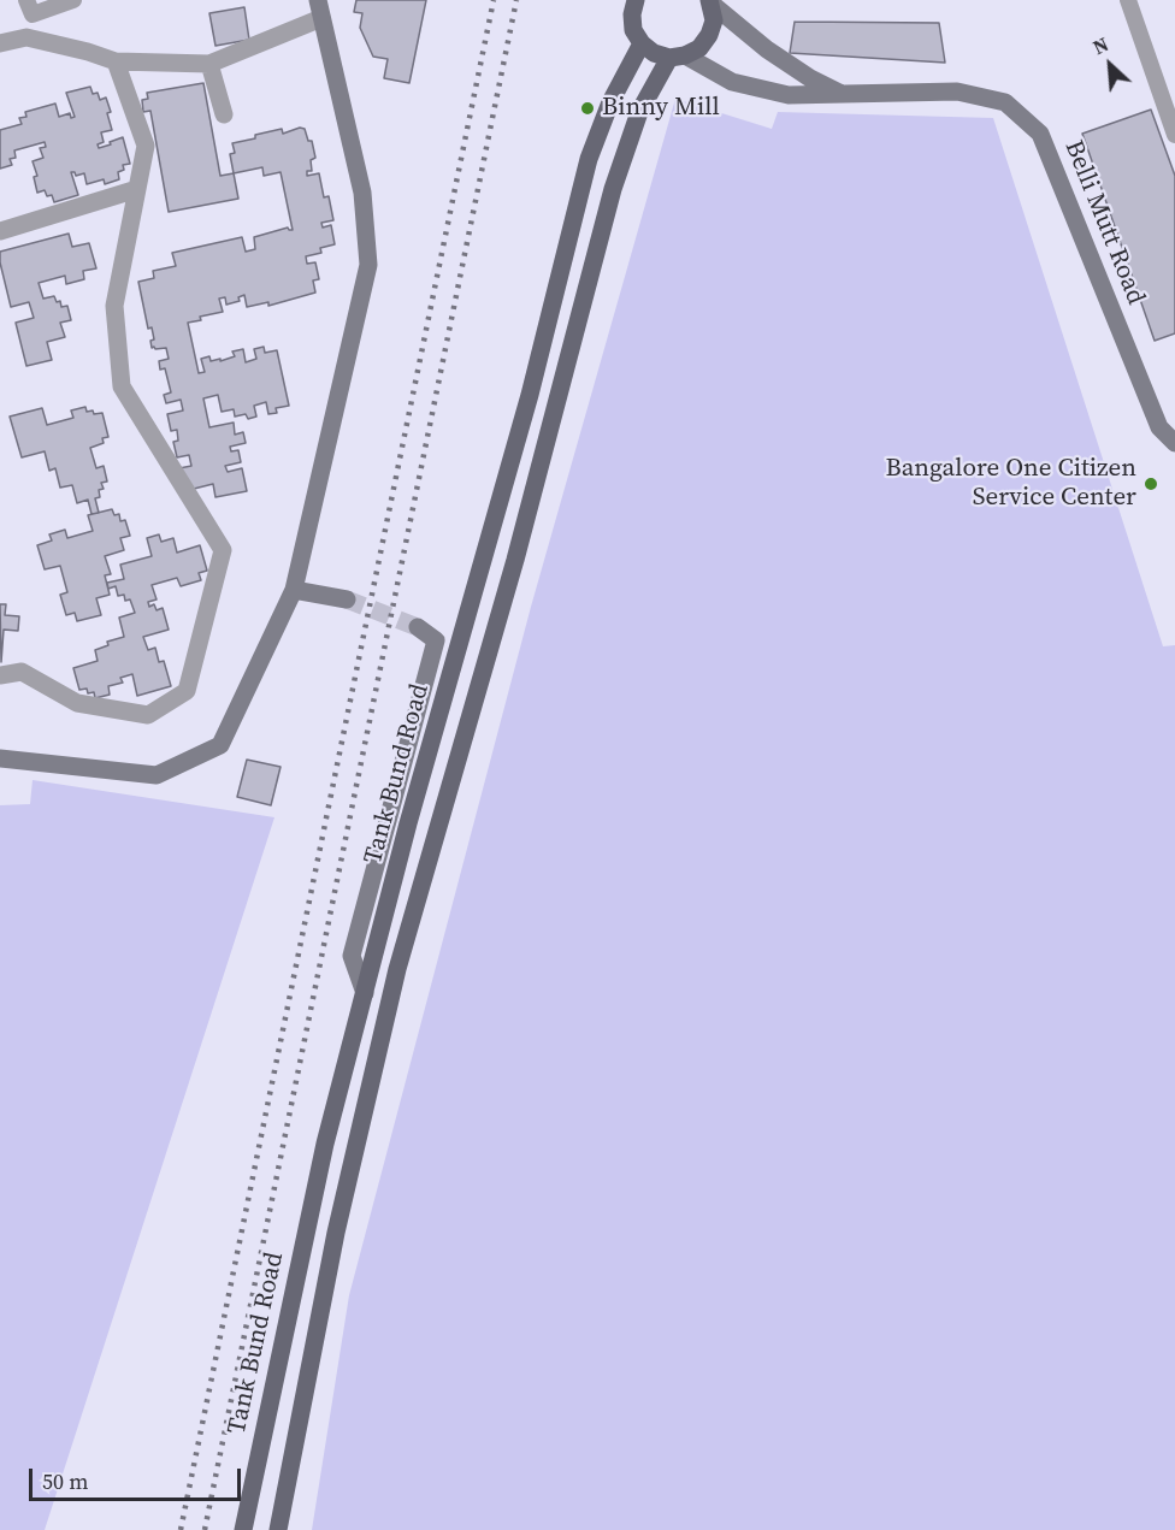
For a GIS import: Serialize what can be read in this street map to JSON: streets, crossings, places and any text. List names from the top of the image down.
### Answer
{
  "streets": {
    "main road": ["Tank Bund Road"],
    "street": ["Belli Mutt Road"]
  },
  "crossings": [
    ["Belli Mutt Road", "Tank Bund Road"]
  ],
  "places": ["Binny Mill", "Bangalore One Citizen Service Center"],
  "scale_bar": "50 m",
  "north": "top left"
}
